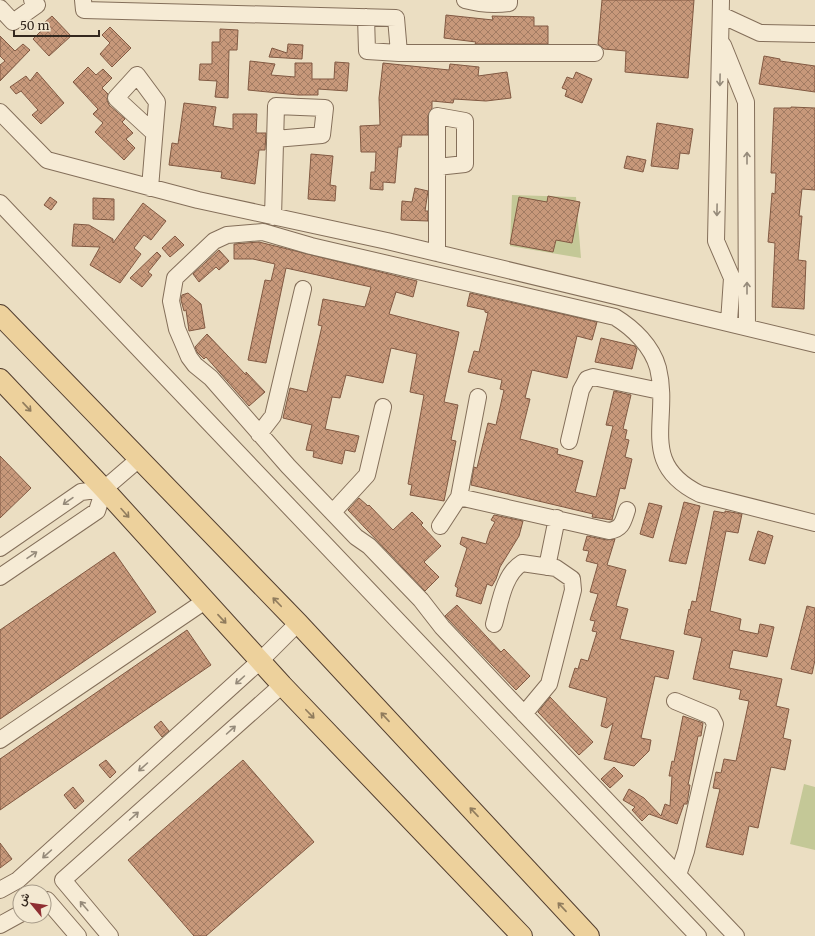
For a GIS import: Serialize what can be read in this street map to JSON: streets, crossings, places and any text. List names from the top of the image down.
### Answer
{
  "scale_bar": "50 m",
  "north": "top left"
}
